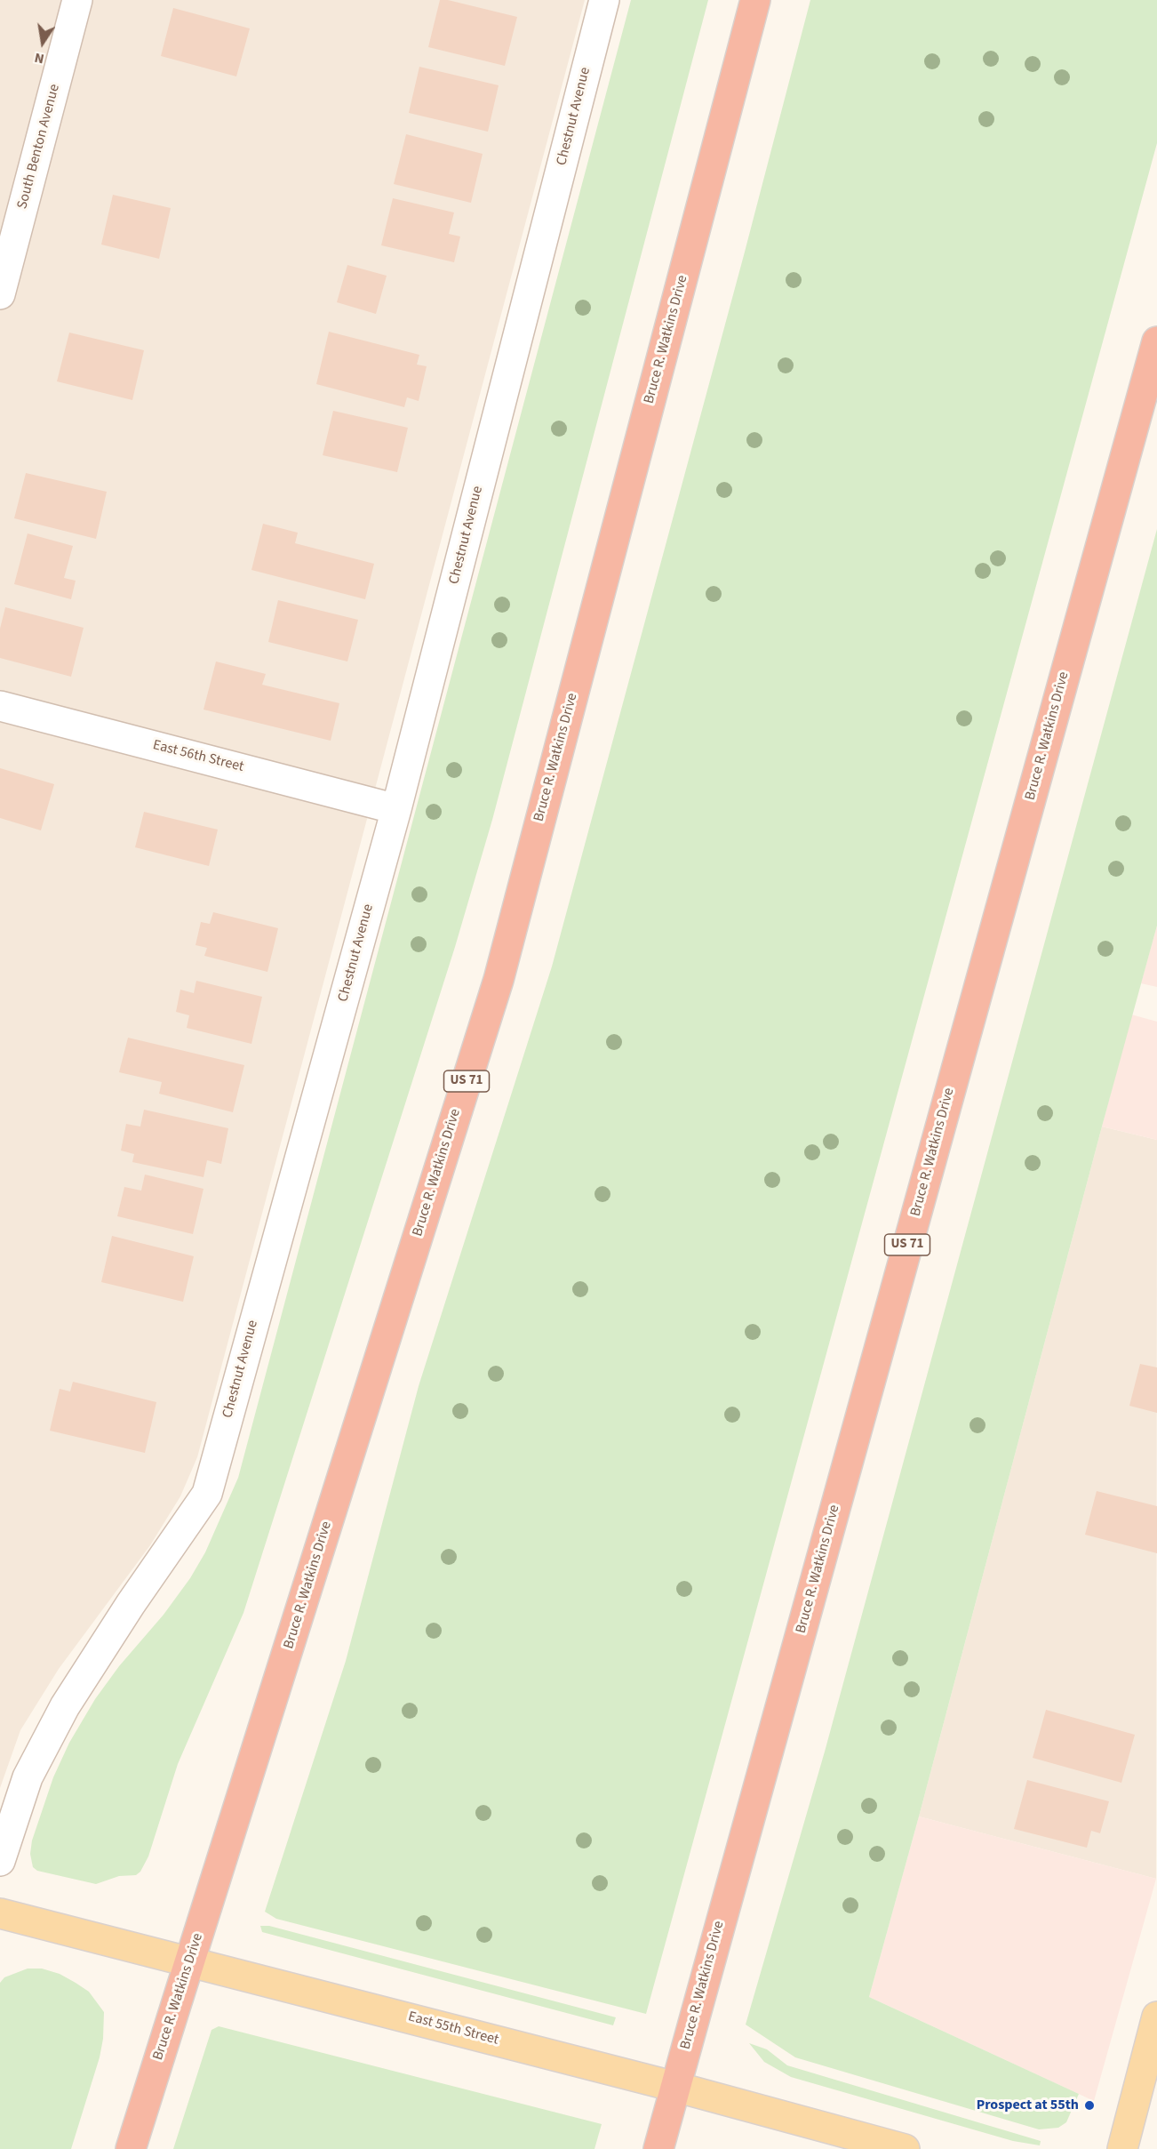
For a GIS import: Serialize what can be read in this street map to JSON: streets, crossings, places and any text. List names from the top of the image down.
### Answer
{
  "streets": {
    "highway": ["Bruce R. Watkins Drive", "US 71"],
    "main road": ["East 55th Street"],
    "street": ["Chestnut Avenue", "South Benton Avenue", "East 56th Street"]
  },
  "crossings": [
    ["Chestnut Avenue", "East 56th Street"],
    ["Bruce R. Watkins Drive", "East 55th Street"]
  ],
  "places": ["Prospect at 55th"],
  "north": "bottom"
}
